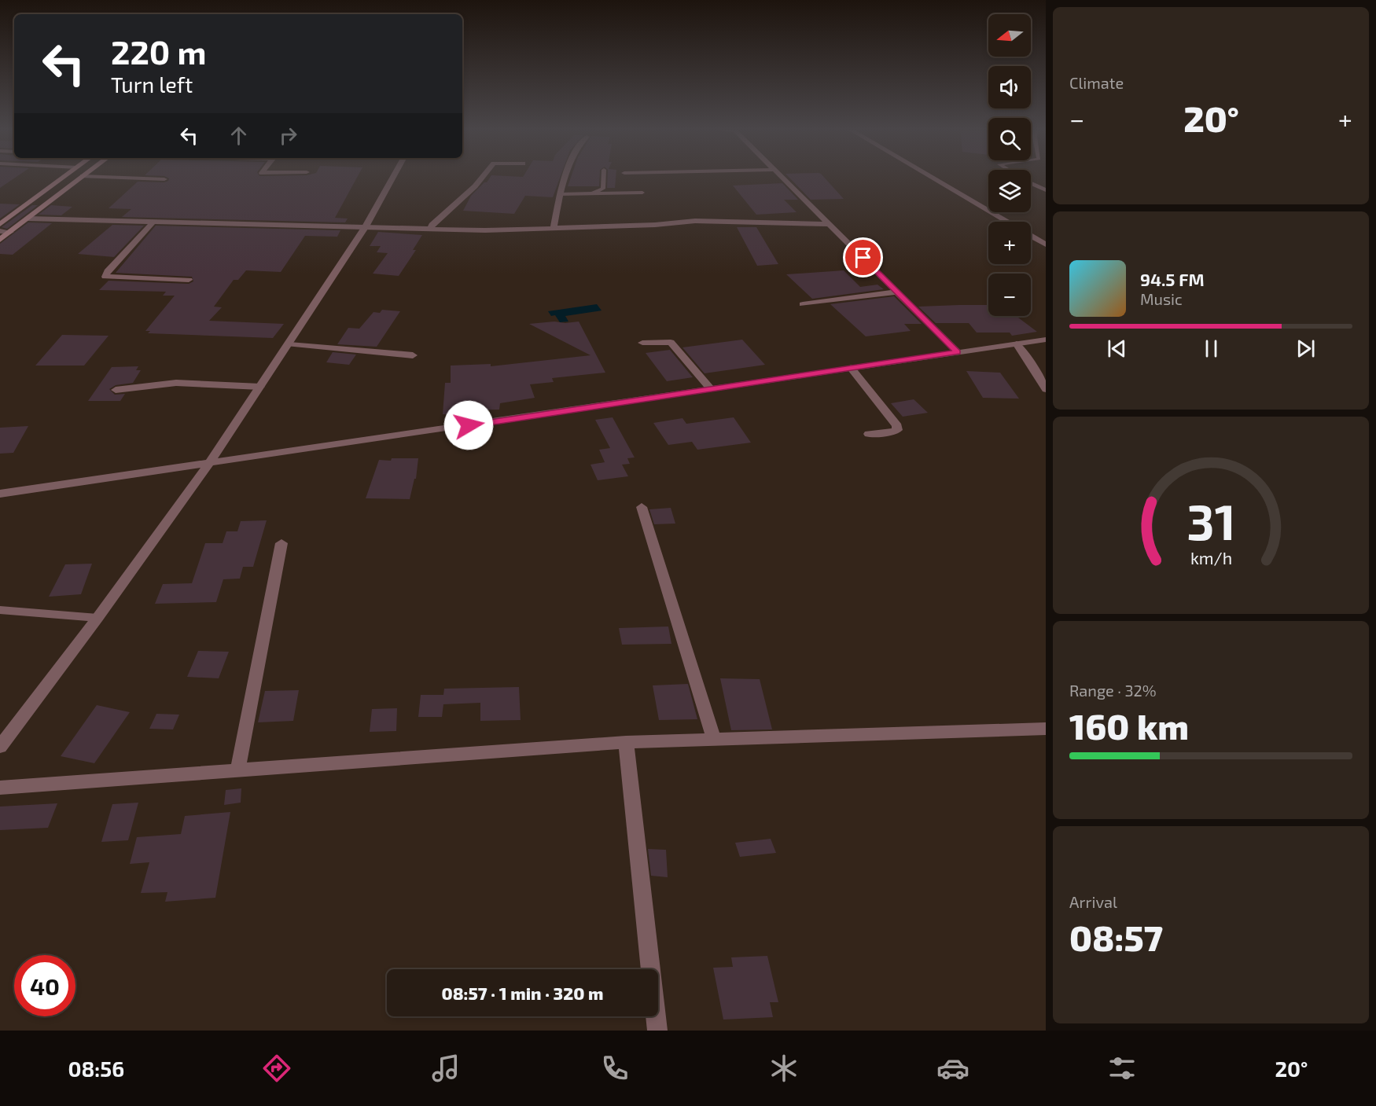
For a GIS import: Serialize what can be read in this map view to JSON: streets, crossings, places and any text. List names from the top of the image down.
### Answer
{
  "north": "left",
  "page": {
    "tile": [
      "Climate",
      ["Range · 32%", "160 km"],
      ["Arrival", "08:57"]
    ],
    "map_buttons": ["+", "−"],
    "turn": ["220 m", "Turn left"],
    "heat": ["−", "20°", "+"],
    "song": ["94.5 FM", "Music"],
    "limit": "40",
    "trip": "08:57 · 1 min · 320 m",
    "tabs": ["08:56", "20°"],
    "gauge": ["31", "km/h"]
  }
}
